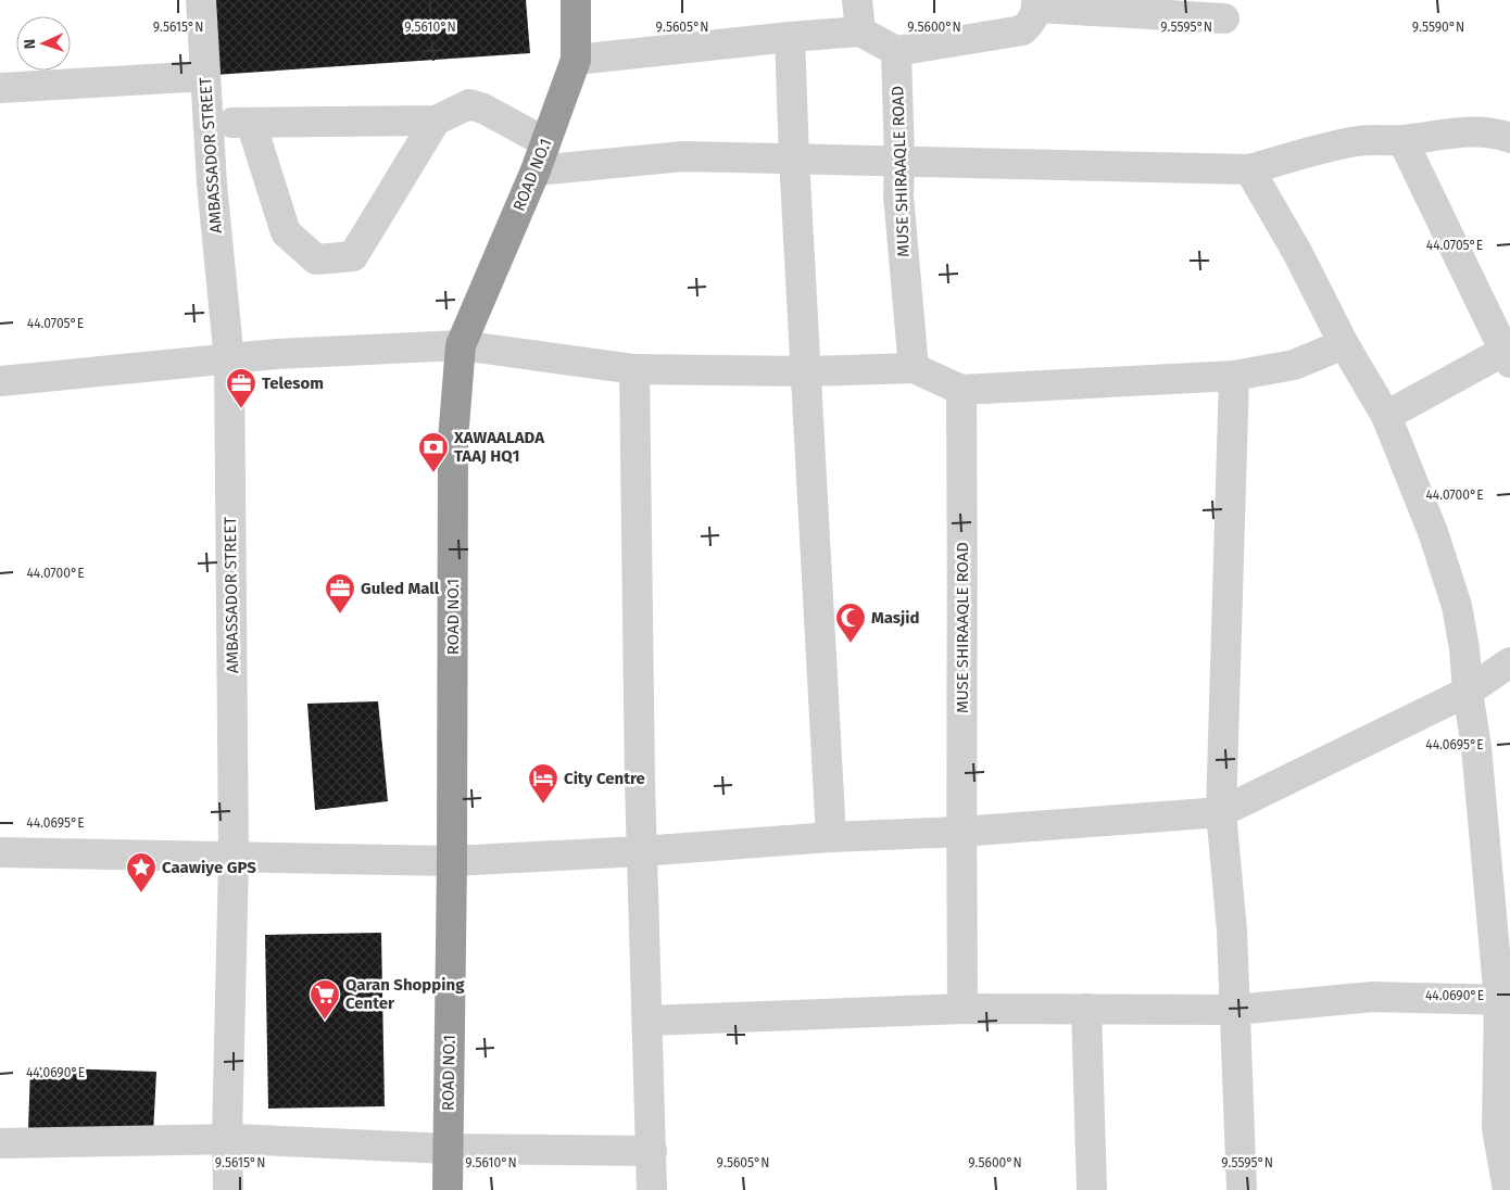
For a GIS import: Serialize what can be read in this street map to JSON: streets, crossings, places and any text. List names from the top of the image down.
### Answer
{
  "streets": {
    "highway": ["ROAD NO.1"],
    "street": ["AMBASSADOR STREET", "MUSE SHIRAAQLE ROAD"]
  },
  "places": {
    "office": ["Telesom", "Guled Mall"],
    "bank": ["XAWAALADA TAAJ HQ1"],
    "mosque": ["Masjid"],
    "hotel": ["City Centre"],
    "place": ["Caawiye GPS"],
    "supermarket": ["Qaran Shopping Center"]
  },
  "north": "left",
  "coordinates": [
    "9.5615°N",
    "9.5610°N",
    "9.5605°N",
    "9.5600°N",
    "9.5595°N",
    "9.5590°N",
    "44.0705°E",
    "44.0700°E",
    "44.0695°E",
    "44.0690°E"
  ]
}
